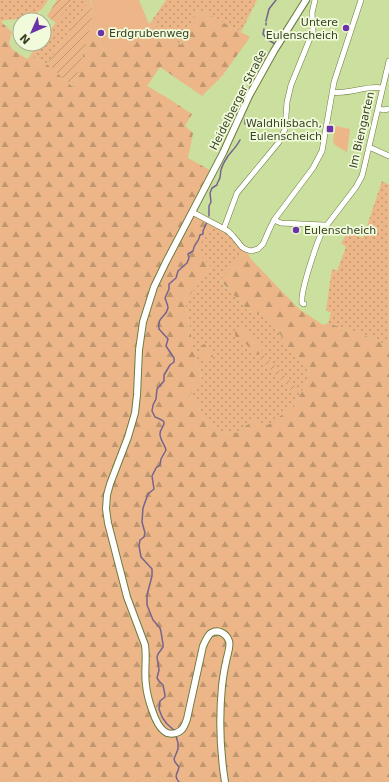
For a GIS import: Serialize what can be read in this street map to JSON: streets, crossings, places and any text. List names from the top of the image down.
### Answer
{
  "streets": {
    "street": ["Heidelberger Straße", "Im Biengarten"]
  },
  "places": {
    "other": ["Untere Eulenscheich", "Erdgrubenweg", "Eulenscheich"],
    "transit": ["Waldhilsbach, Eulenscheich"]
  },
  "north": "bottom left"
}
